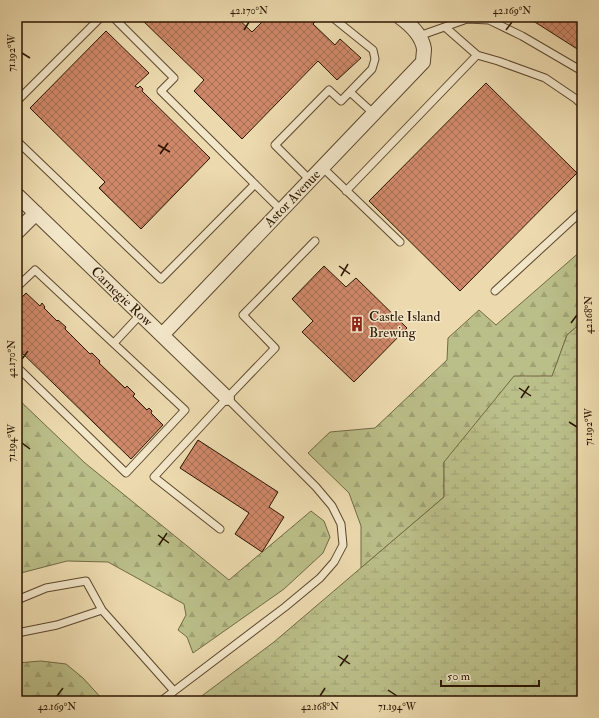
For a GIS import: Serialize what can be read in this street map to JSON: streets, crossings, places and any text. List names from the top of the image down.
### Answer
{
  "streets": {
    "street": ["Astor Avenue", "Carnegie Row"]
  },
  "crossings": [
    ["Astor Avenue", "Carnegie Row"]
  ],
  "places": {
    "building": ["Castle Island Brewing"]
  },
  "scale_bar": "50 m",
  "coordinates": [
    "42.170°N",
    "42.169°N",
    "71.192°W",
    "42.168°N",
    "71.194°W"
  ]
}
